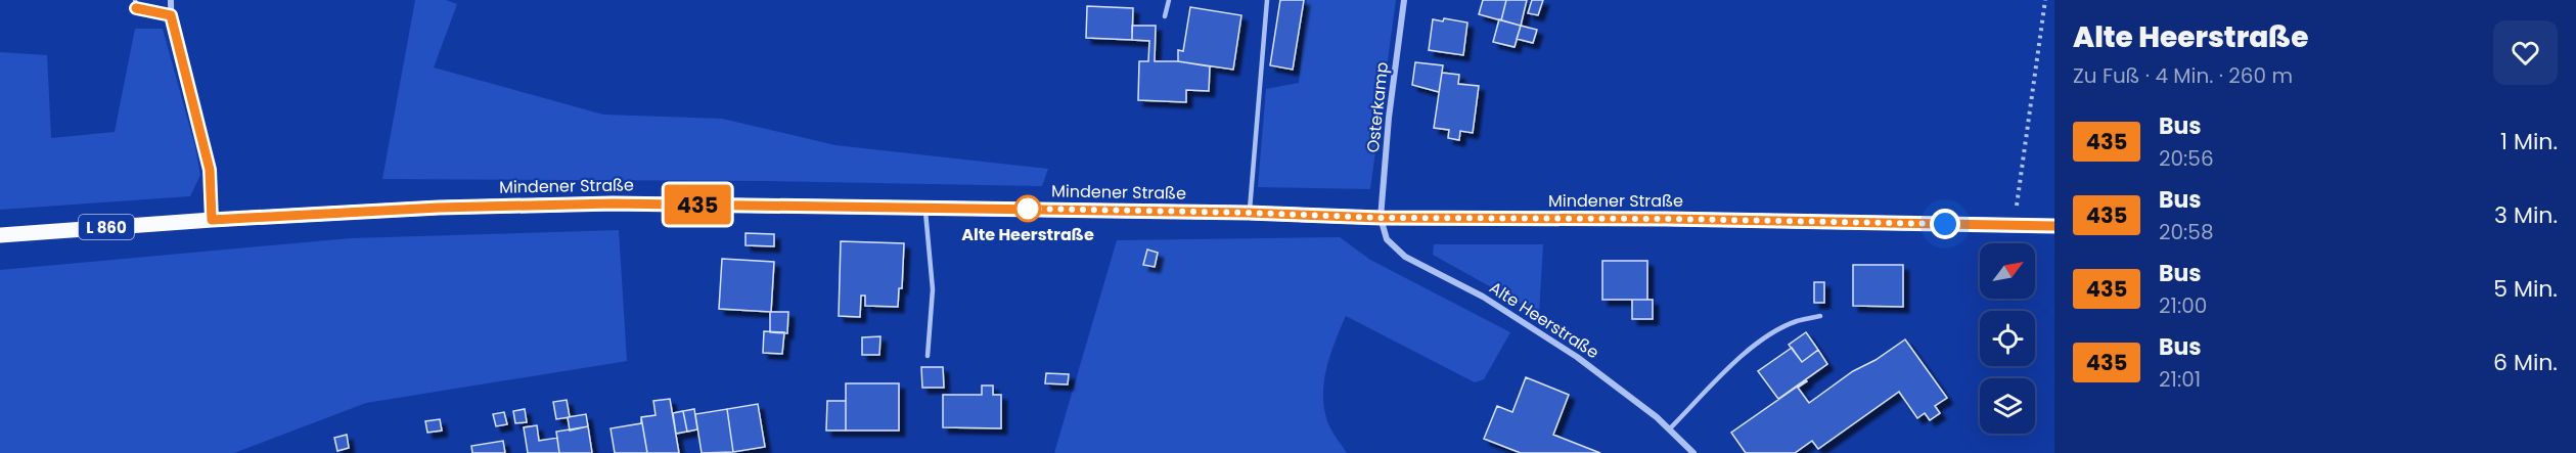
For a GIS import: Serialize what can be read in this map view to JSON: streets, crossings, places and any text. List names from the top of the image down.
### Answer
{
  "streets": {
    "main road": ["Mindener Straße", "L 860"],
    "street": ["Osterkamp", "Alte Heerstraße"]
  },
  "crossings": [
    ["Osterkamp", "Mindener Straße"],
    ["Osterkamp", "Alte Heerstraße"],
    ["Mindener Straße", "Alte Heerstraße"]
  ],
  "places": ["Alte Heerstraße"],
  "lines": ["bus line 435"],
  "north": "top right",
  "page": {
    "on_map": "435",
    "heading": ["Alte Heerstraße", "Zu Fuß · 4 Min. · 260 m"],
    "list": [
      {
        "mark": "435",
        "name": "Bus",
        "note": "20:56",
        "value": "1 Min."
      },
      {
        "mark": "435",
        "name": "Bus",
        "note": "20:58",
        "value": "3 Min."
      },
      {
        "mark": "435",
        "name": "Bus",
        "note": "21:00",
        "value": "5 Min."
      },
      {
        "mark": "435",
        "name": "Bus",
        "note": "21:01",
        "value": "6 Min."
      }
    ]
  }
}
